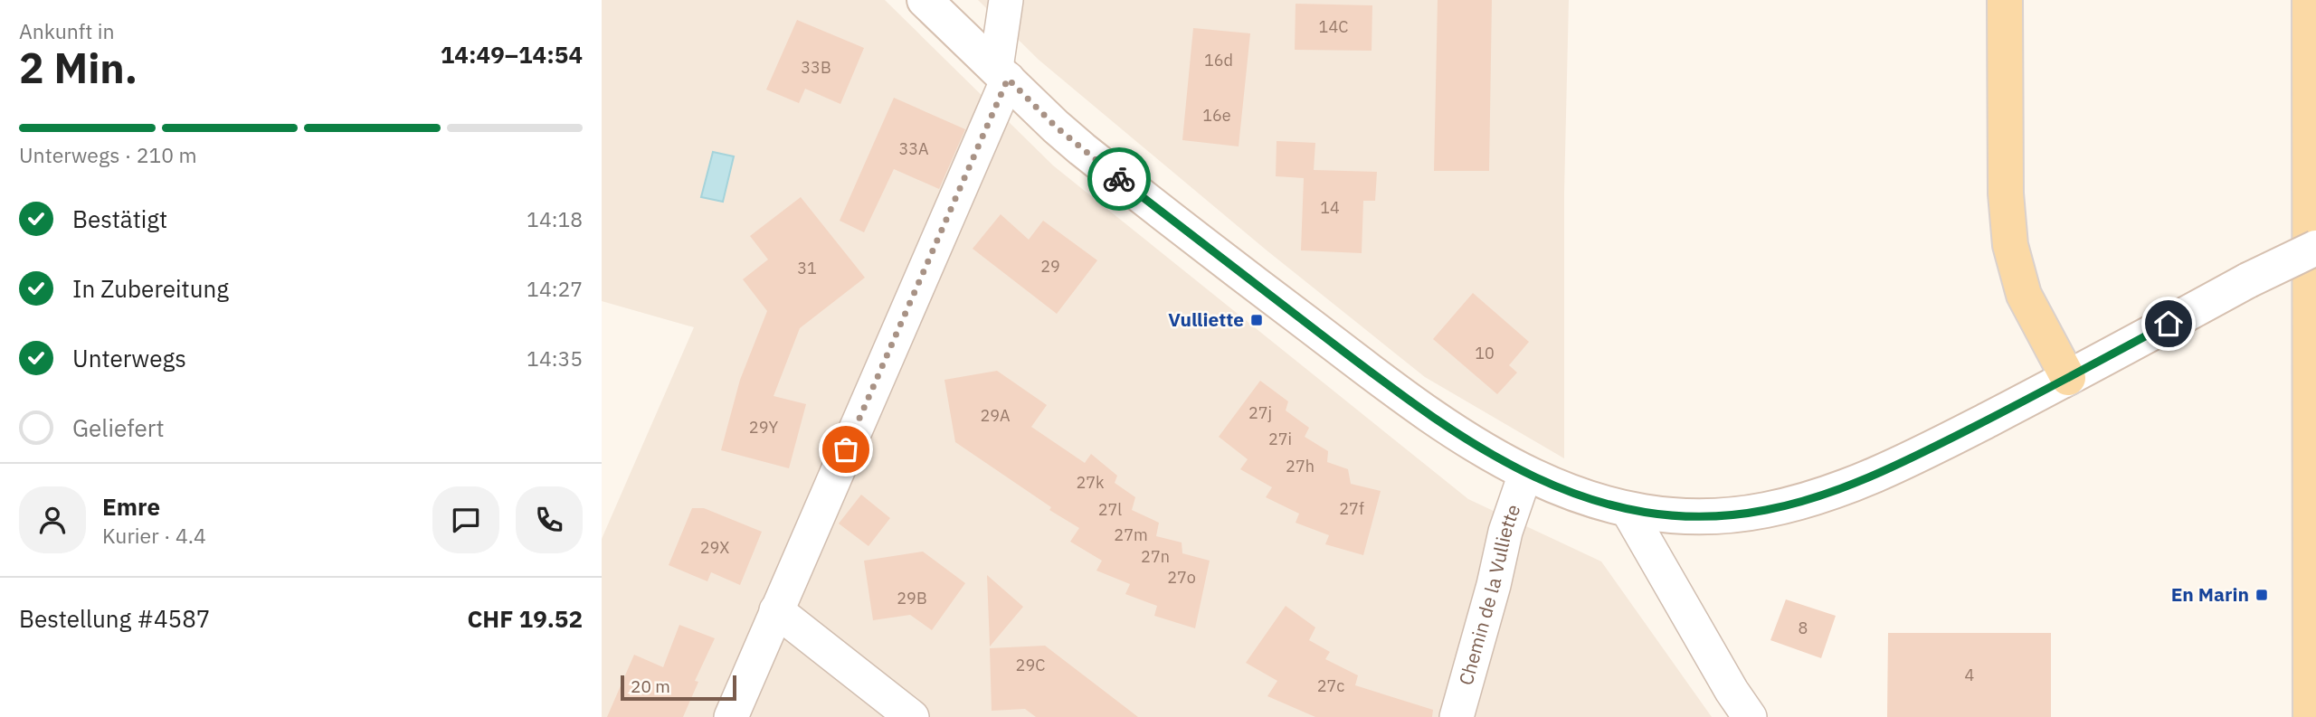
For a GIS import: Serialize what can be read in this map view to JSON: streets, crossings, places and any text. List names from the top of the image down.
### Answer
{
  "streets": {
    "street": ["Chemin de la Vulliette"]
  },
  "places": {
    "transit": ["Vulliette", "En Marin"]
  },
  "house_numbers": [
    "14C",
    "16d",
    "33B",
    "16e",
    "33A",
    "14",
    "29",
    "31",
    "10",
    "27j",
    "29A",
    "29Y",
    "27i",
    "27h",
    "27k",
    "27f",
    "27l",
    "27m",
    "29X",
    "27n",
    "27o",
    "29B",
    "8",
    "29C",
    "4",
    "27c"
  ],
  "scale_bar": "20 m",
  "page": {
    "heading": ["2 Min.", "Ankunft in", "14:49–14:54"],
    "panel": [
      "Emre",
      "Kurier · 4.4",
      "Bestellung #4587",
      "CHF 19.52"
    ],
    "bar": "Unterwegs · 210 m",
    "list": [
      ["Bestätigt", "14:18"],
      ["In Zubereitung", "14:27"],
      ["Unterwegs", "14:35"],
      "Geliefert"
    ],
    "scale": "20 m"
  }
}
